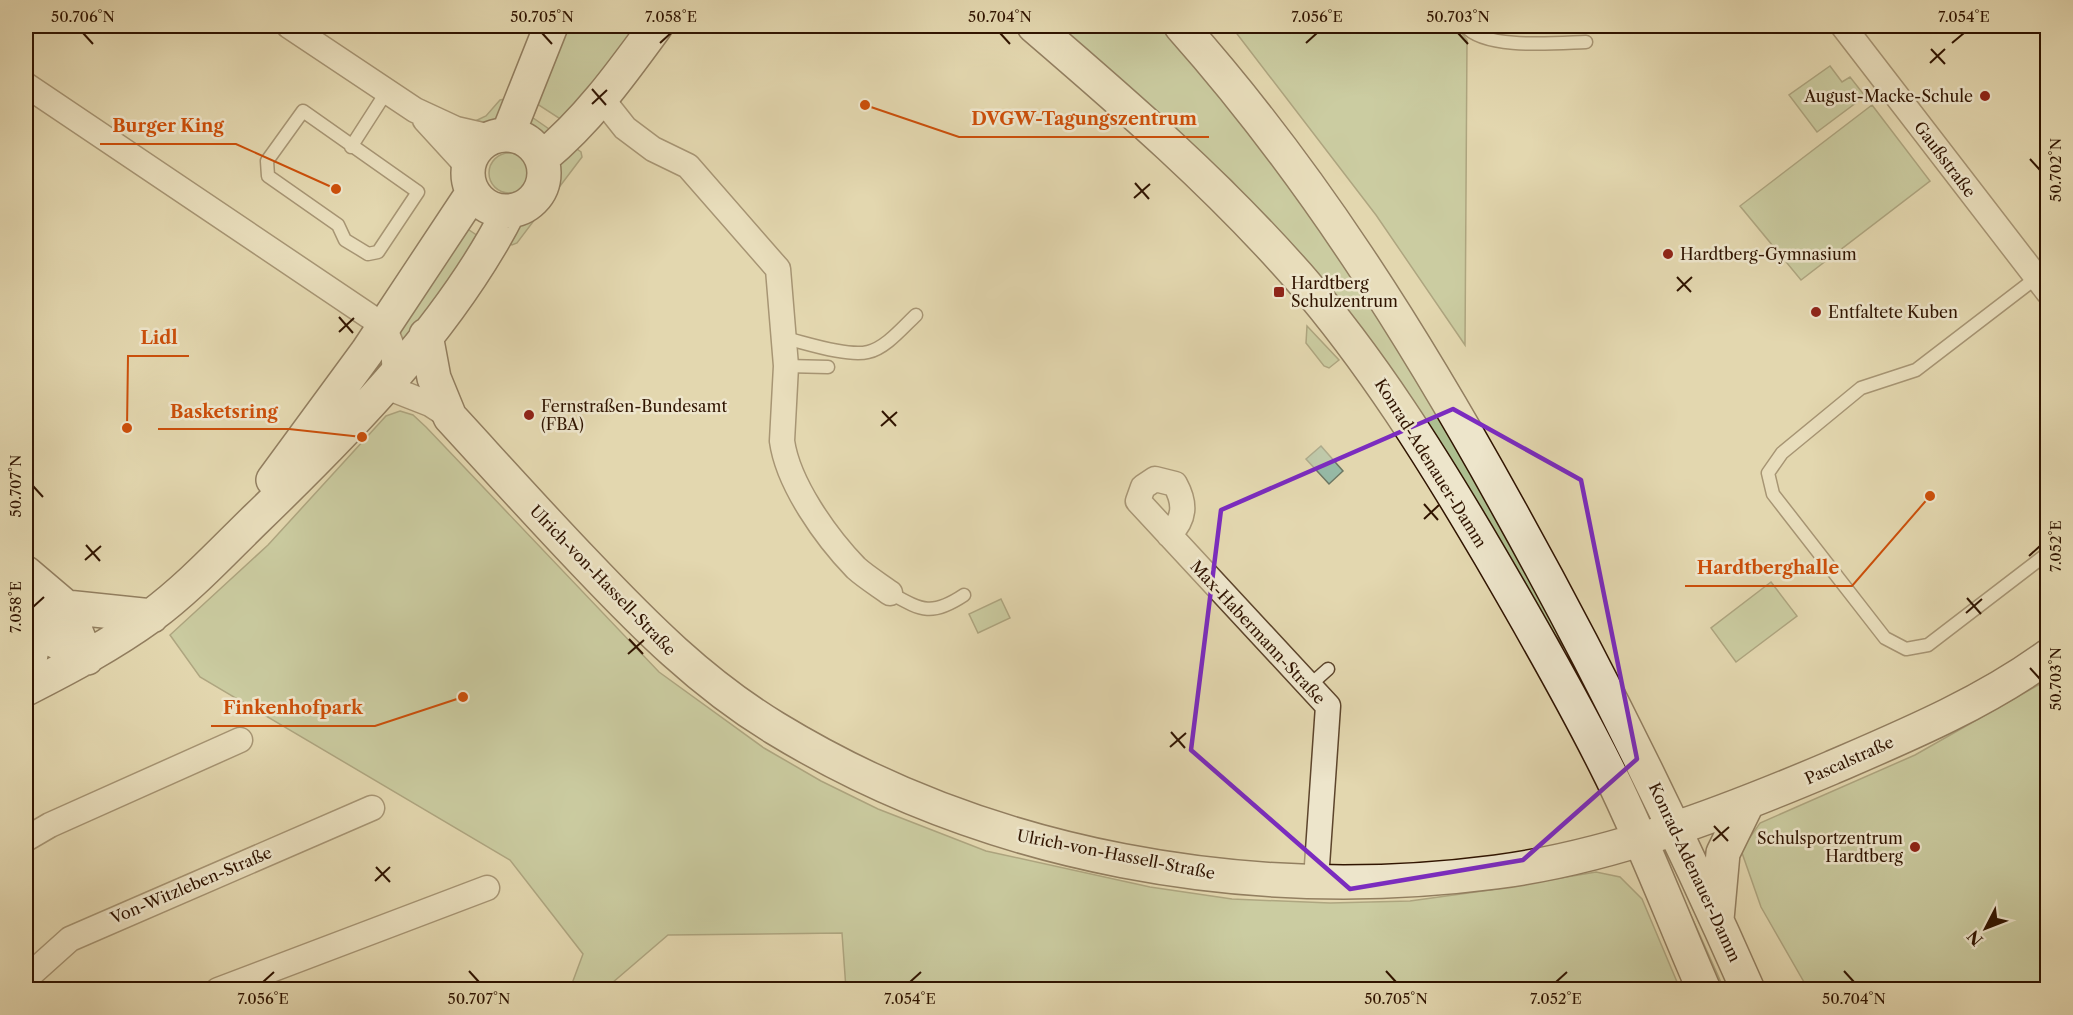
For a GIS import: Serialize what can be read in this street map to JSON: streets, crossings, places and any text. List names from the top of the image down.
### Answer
{
  "streets": {
    "street": [
      "Gaußstraße",
      "Konrad-Adenauer-Damm",
      "Ulrich-von-Hassell-Straße",
      "Max-Habermann-Straße",
      "Pascalstraße",
      "Von-Witzleben-Straße"
    ]
  },
  "crossings": [
    ["Konrad-Adenauer-Damm", "Ulrich-von-Hassell-Straße"],
    ["Konrad-Adenauer-Damm", "Pascalstraße"],
    ["Ulrich-von-Hassell-Straße", "Max-Habermann-Straße"],
    ["Ulrich-von-Hassell-Straße", "Pascalstraße"]
  ],
  "places": {
    "other": [
      "August-Macke-Schule",
      "DVGW-Tagungszentrum",
      "Burger King",
      "Hardtberg-Gymnasium",
      "Entfaltete Kuben",
      "Fernstraßen-Bundesamt (FBA)",
      "Lidl",
      "Basketsring",
      "Hardtberghalle",
      "Finkenhofpark",
      "Schulsportzentrum Hardtberg"
    ],
    "transit": ["Hardtberg Schulzentrum"]
  },
  "north": "bottom left",
  "coordinates": [
    "50.706°N",
    "50.705°N",
    "7.058°E",
    "50.704°N",
    "7.056°E",
    "50.703°N",
    "7.054°E",
    "50.702°N",
    "50.707°N",
    "7.052°E"
  ]
}
